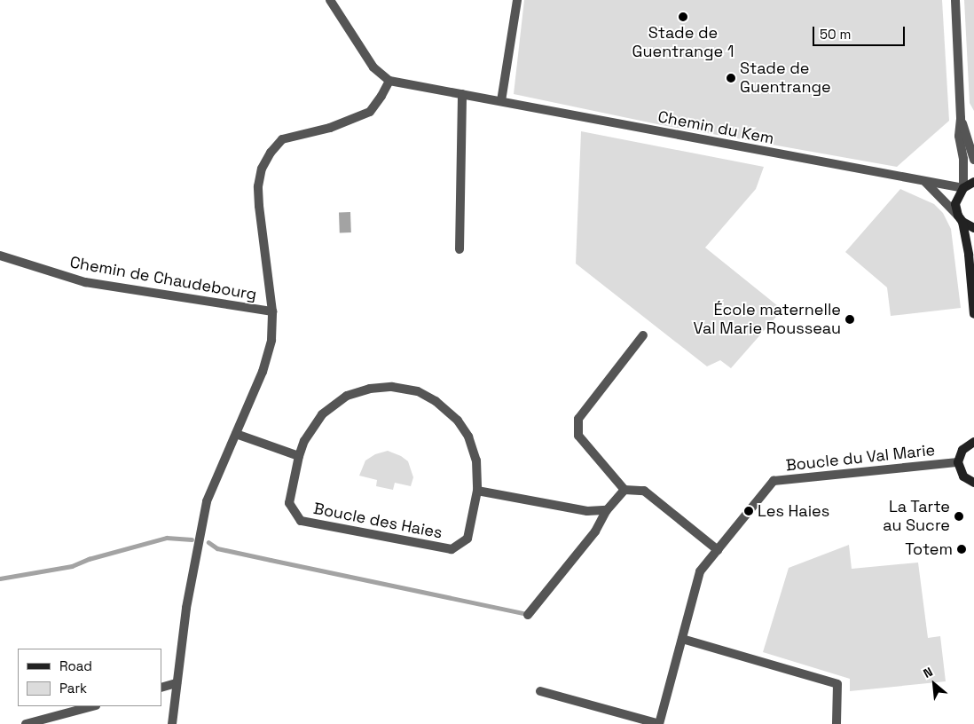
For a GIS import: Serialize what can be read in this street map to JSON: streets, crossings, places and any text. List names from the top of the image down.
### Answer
{
  "streets": {
    "street": [
      "Chemin du Kem",
      "Chemin de Chaudebourg",
      "Boucle du Val Marie",
      "Boucle des Haies"
    ]
  },
  "places": [
    "Stade de Guentrange 1",
    "Stade de Guentrange",
    "École maternelle Val Marie Rousseau",
    "Les Haies",
    "La Tarte au Sucre",
    "Totem"
  ],
  "legend": ["Road", "Park"],
  "scale_bar": "50 m",
  "north": "top left"
}
